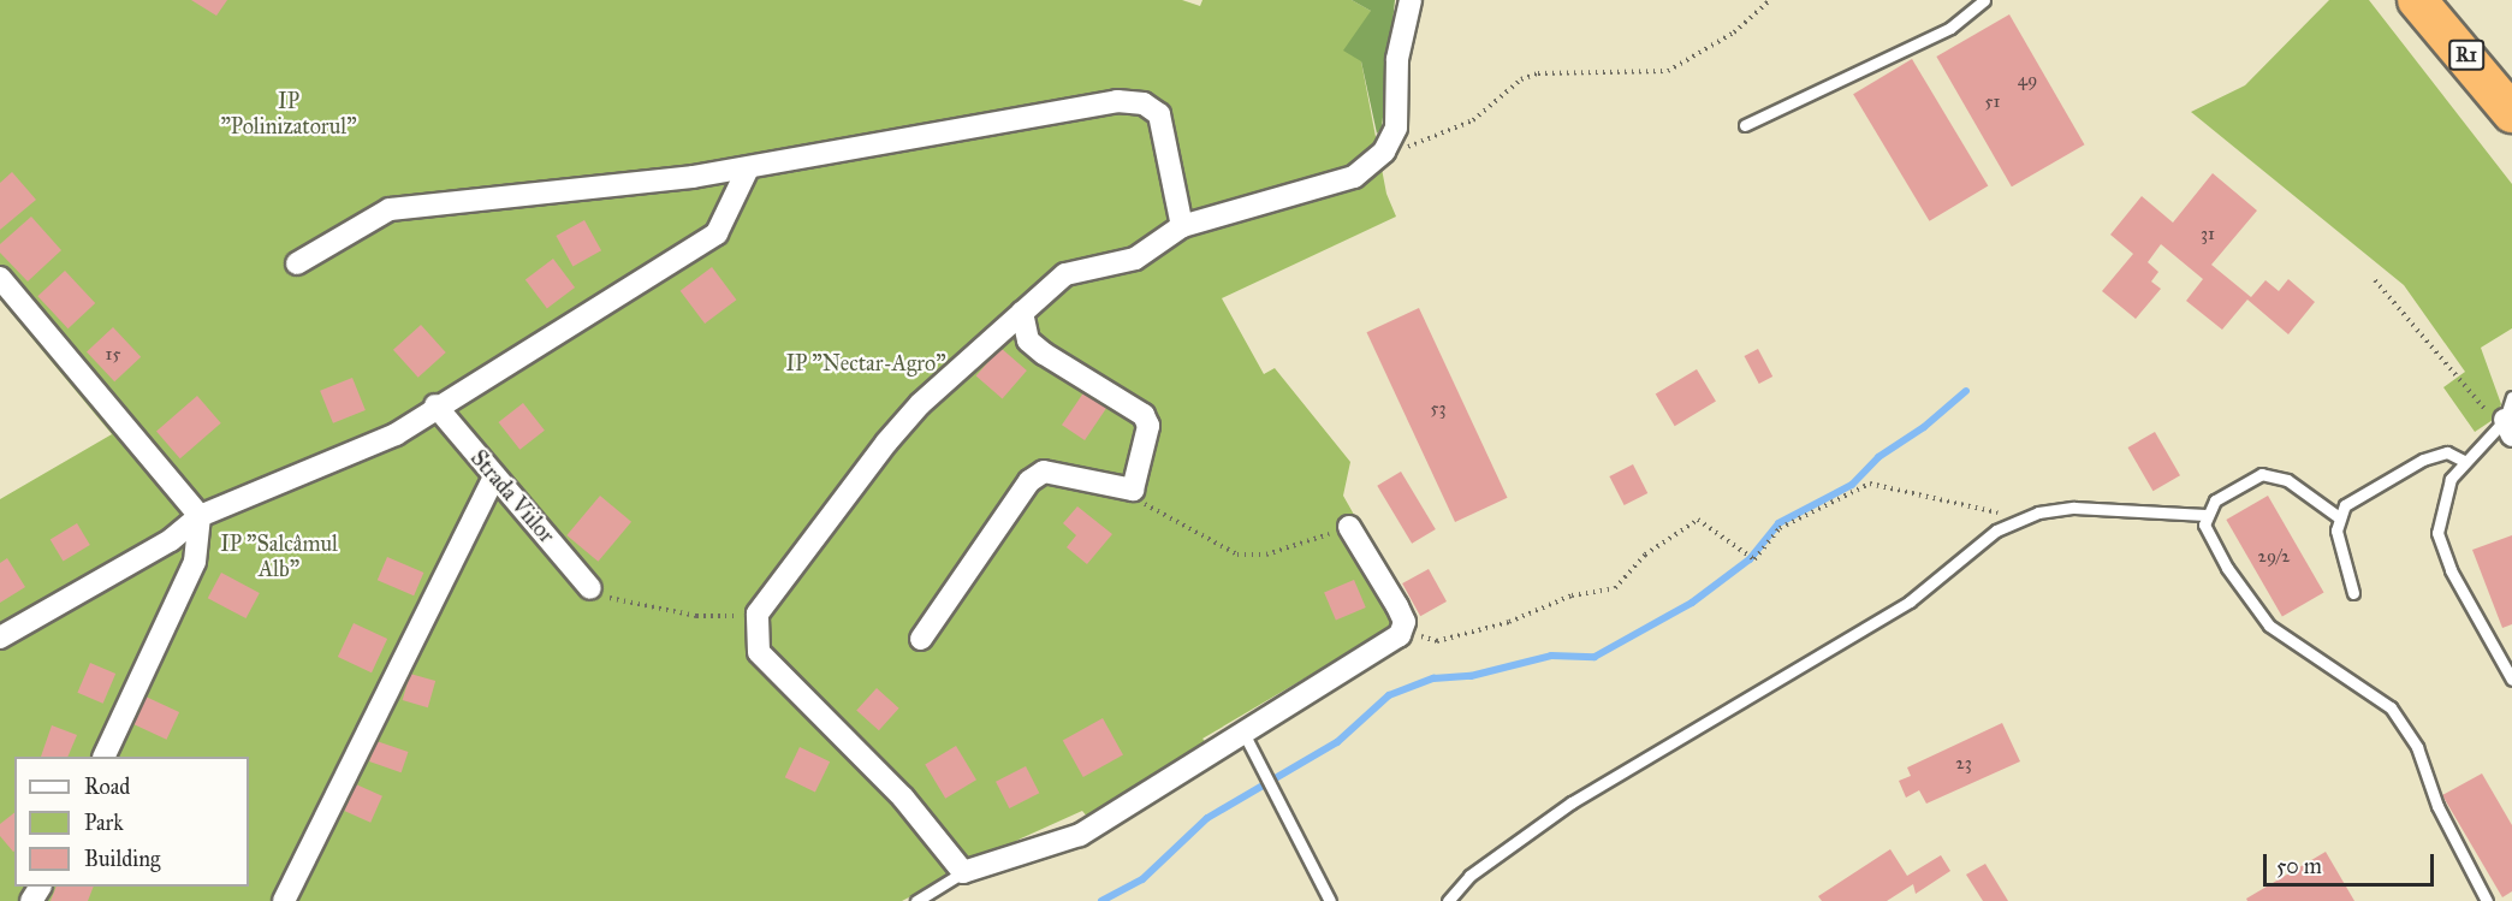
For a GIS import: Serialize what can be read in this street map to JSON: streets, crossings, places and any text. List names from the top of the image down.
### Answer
{
  "streets": {
    "highway": ["R1"],
    "street": ["Strada Viilor"]
  },
  "parks": ["IP \"Polinizatorul\"", "IP \"Nectar-Agro\"", "IP \"Salcâmul Alb\""],
  "house_numbers": [
    "49",
    "51",
    "31",
    "15",
    "53",
    "29/2",
    "23"
  ],
  "legend": ["Road", "Park", "Building"],
  "scale_bar": "50 m"
}
